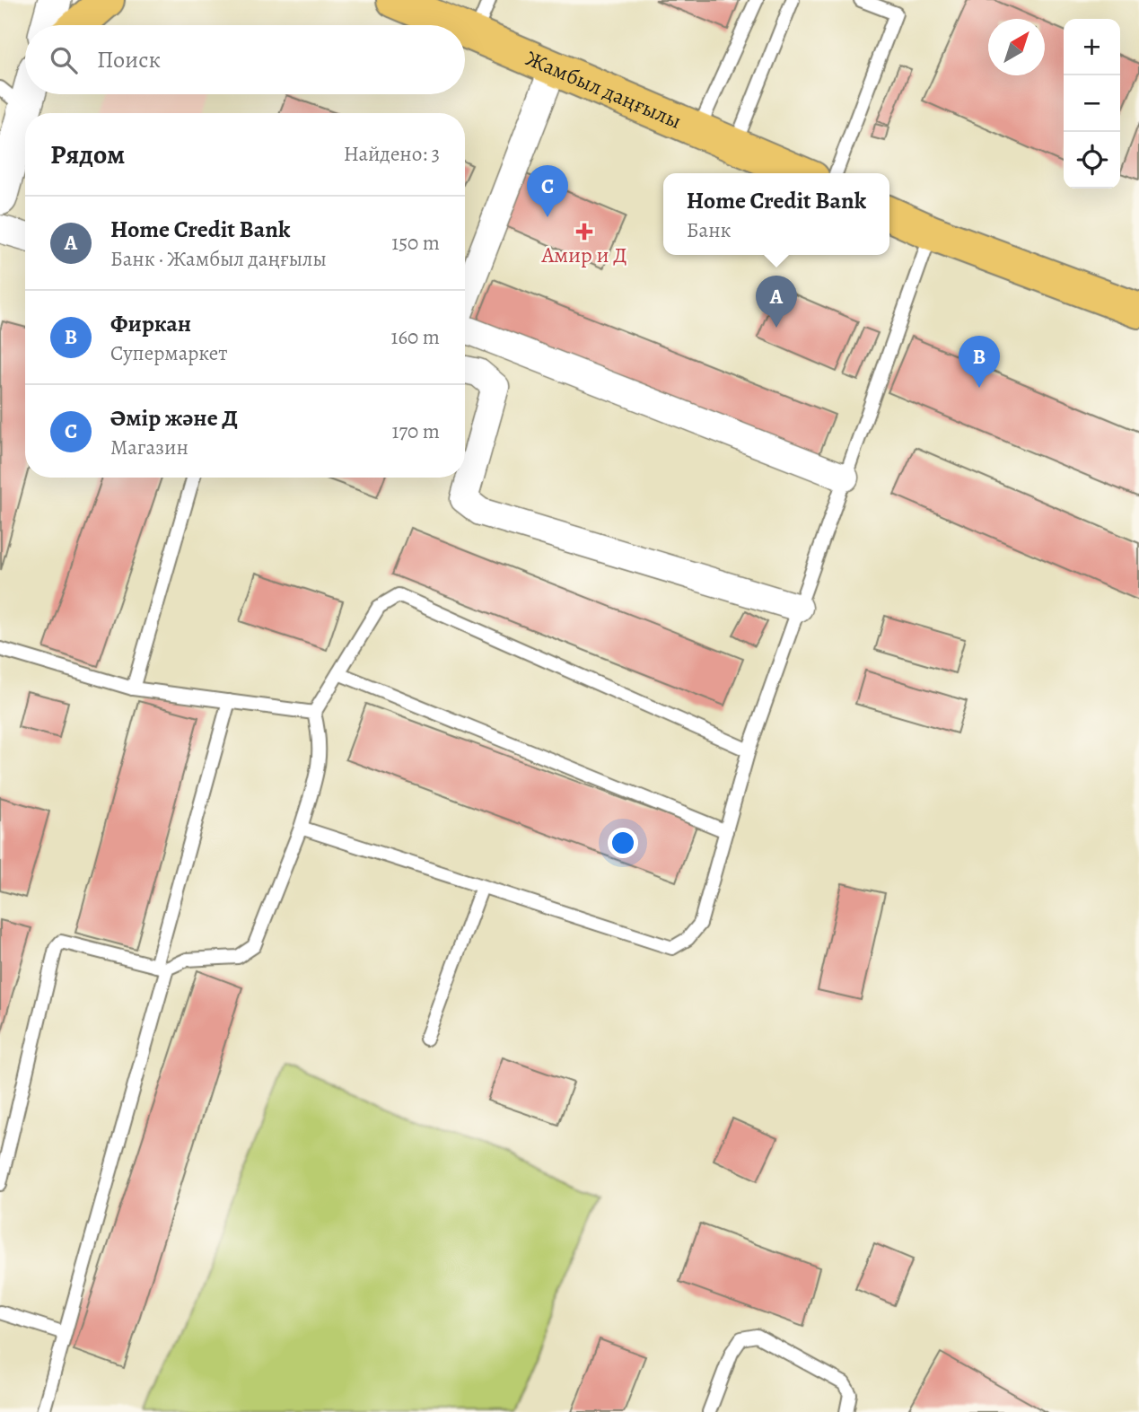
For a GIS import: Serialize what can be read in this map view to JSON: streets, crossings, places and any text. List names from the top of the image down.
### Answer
{
  "streets": {
    "main road": ["Жамбыл даңғылы"]
  },
  "places": {
    "health": ["Амир и Д"]
  },
  "north": "top right",
  "page": {
    "map_buttons": ["+", "−"],
    "search": "Поиск",
    "heading": ["Рядом", "Найдено: 3"],
    "pins": ["C", "A", "B"],
    "popup": ["Home Credit Bank", "Банк"],
    "list": [
      {
        "mark": "A",
        "name": "Home Credit Bank",
        "note": "Банк · Жамбыл даңғылы",
        "value": "150 m"
      },
      {
        "mark": "B",
        "name": "Фиркан",
        "note": "Супермаркет",
        "value": "160 m"
      },
      {
        "mark": "C",
        "name": "Әмір және Д",
        "note": "Магазин",
        "value": "170 m"
      }
    ]
  }
}
